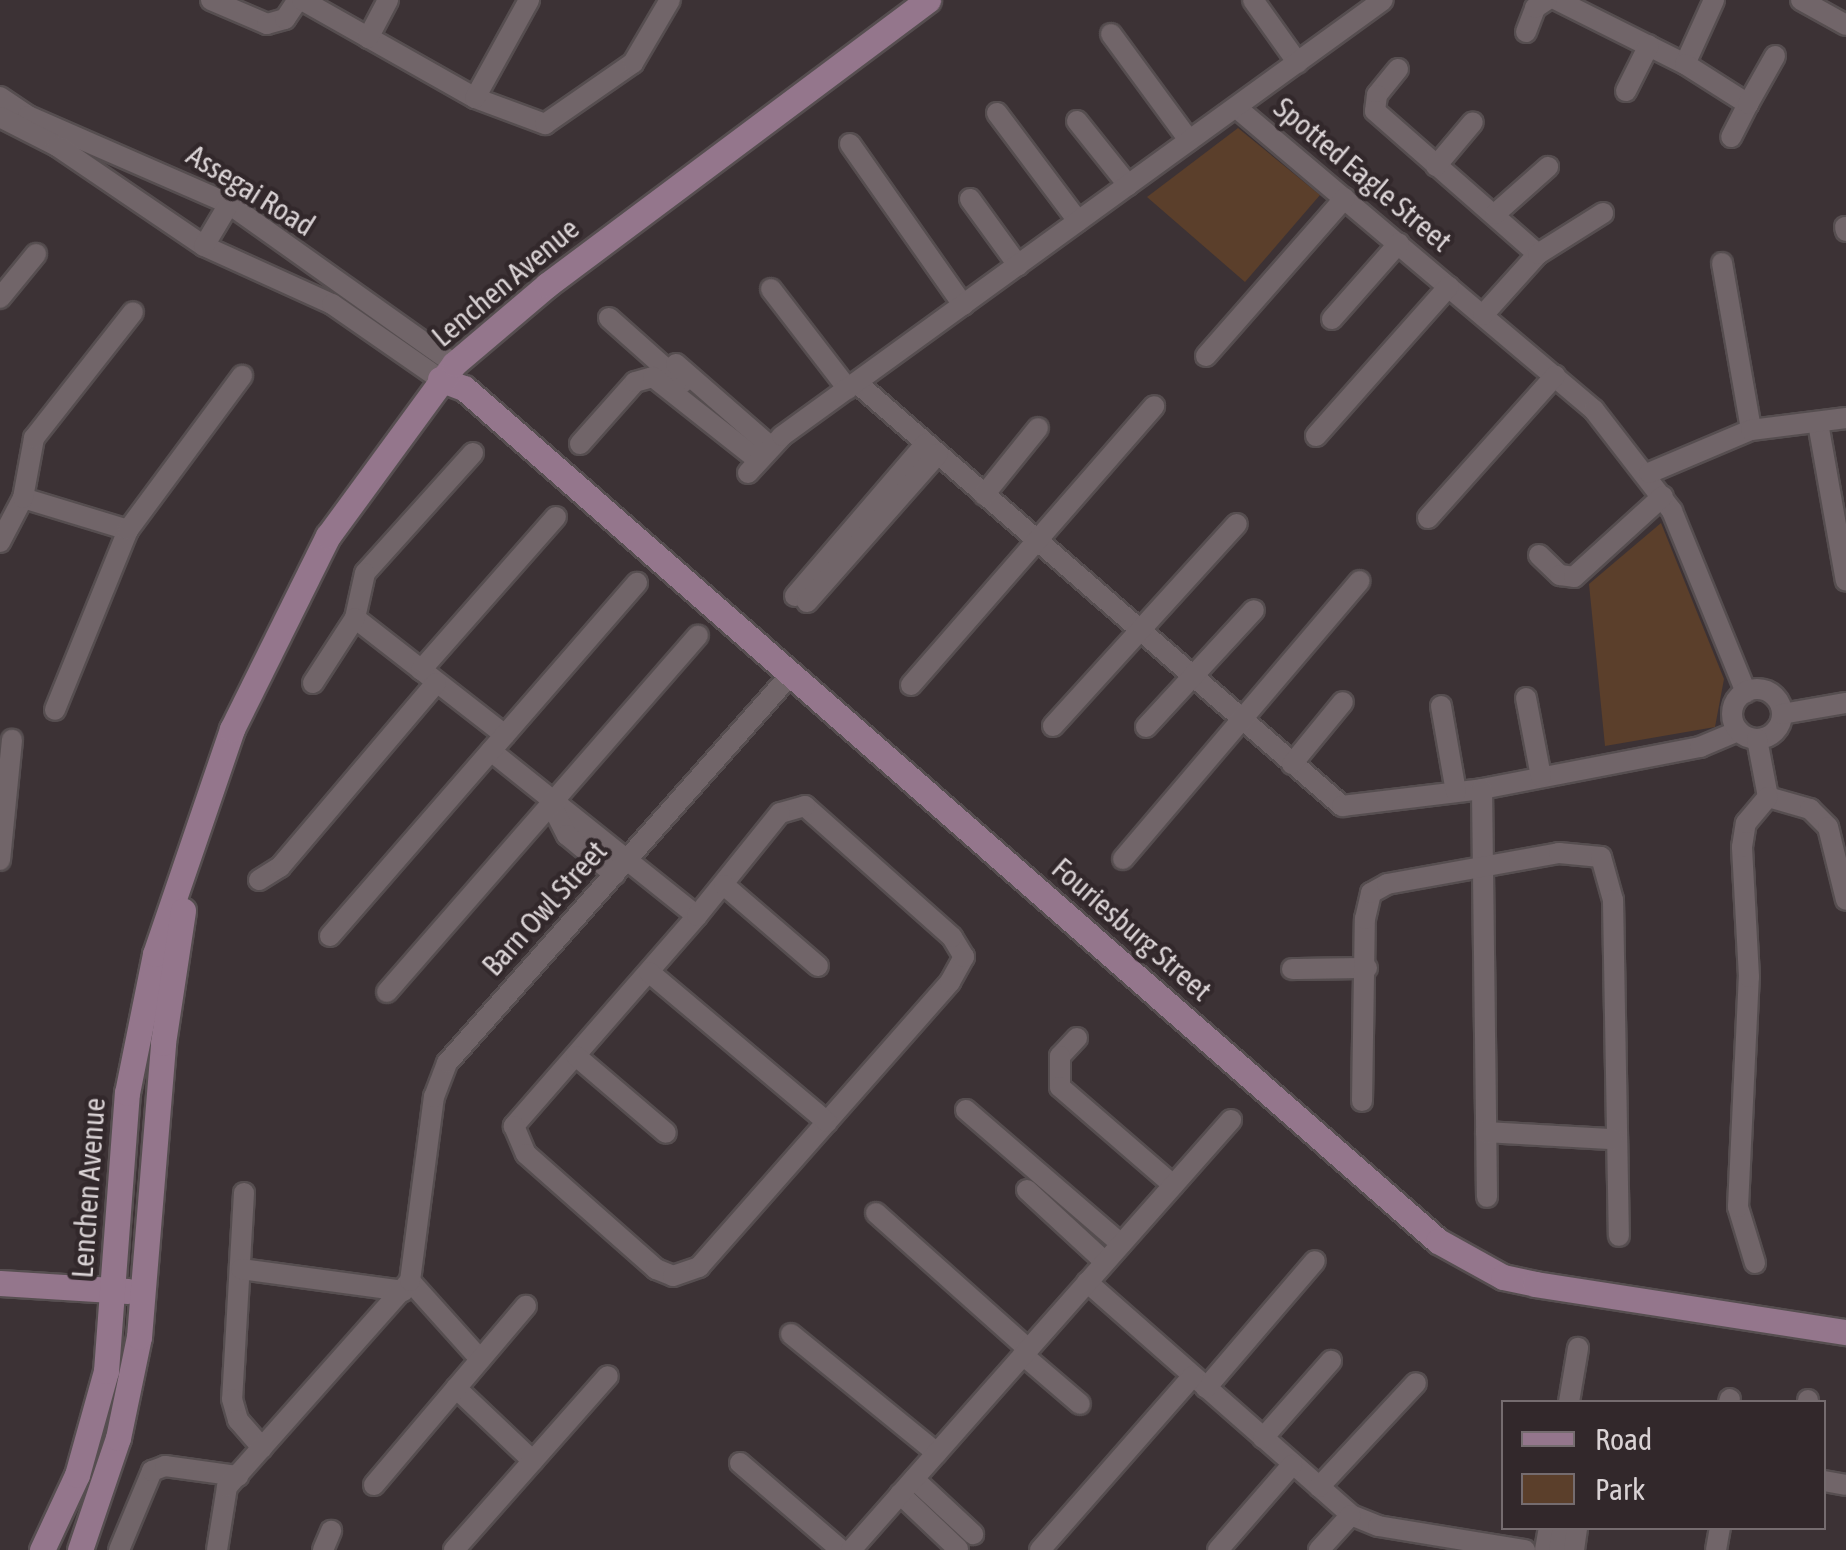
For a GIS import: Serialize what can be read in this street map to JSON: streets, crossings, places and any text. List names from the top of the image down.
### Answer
{
  "streets": {
    "main road": ["Lenchen Avenue", "Fouriesburg Street"],
    "street": ["Spotted Eagle Street", "Assegai Road", "Barn Owl Street"]
  },
  "crossings": [
    ["Assegai Road", "Lenchen Avenue"],
    ["Assegai Road", "Fouriesburg Street"],
    ["Lenchen Avenue", "Fouriesburg Street"],
    ["Barn Owl Street", "Fouriesburg Street"]
  ],
  "legend": ["Road", "Park"]
}
